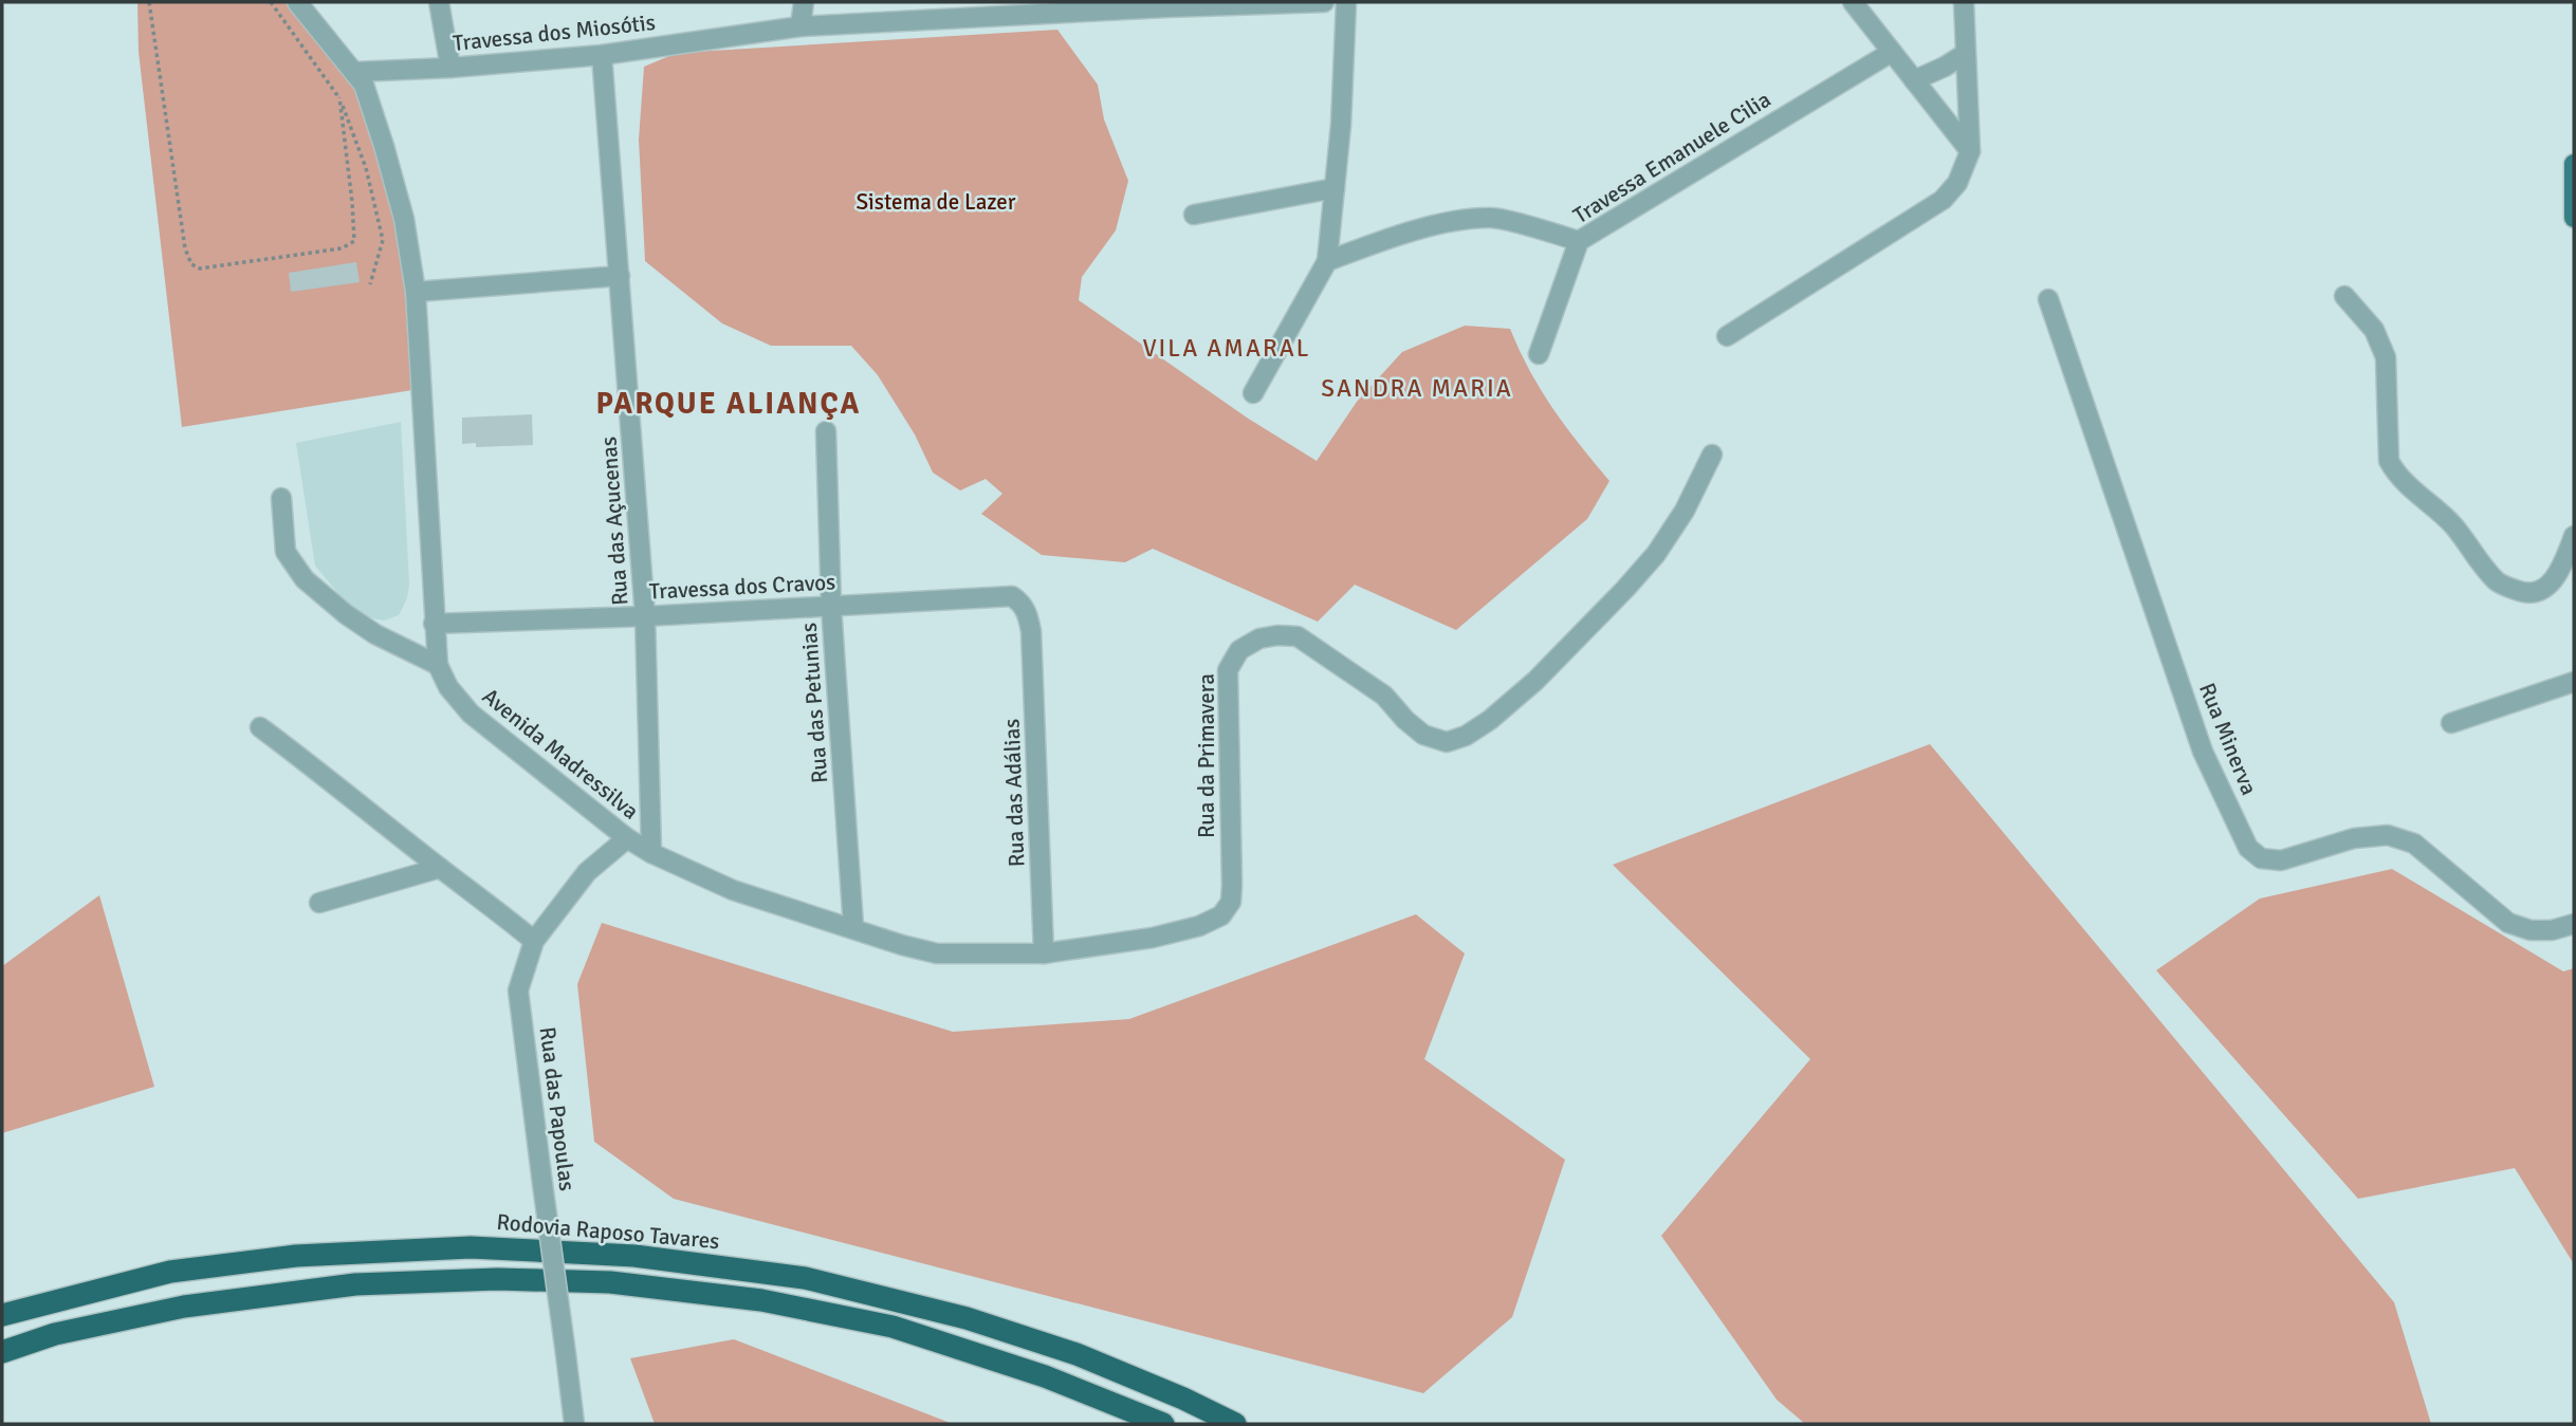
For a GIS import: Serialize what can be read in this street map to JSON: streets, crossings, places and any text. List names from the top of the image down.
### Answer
{
  "streets": {
    "highway": ["Rodovia Raposo Tavares"],
    "street": [
      "Travessa dos Miosótis",
      "Travessa Emanuele Cilia",
      "Rua das Açucenas",
      "Travessa dos Cravos",
      "Rua das Petunias",
      "Rua Minerva",
      "Avenida Madressilva",
      "Rua da Primavera",
      "Rua das Adálias",
      "Rua das Papoulas"
    ]
  },
  "crossings": [
    ["Travessa dos Miosótis", "Rua das Açucenas"],
    ["Travessa dos Miosótis", "Avenida Madressilva"],
    ["Rua das Açucenas", "Travessa dos Cravos"],
    ["Rua das Açucenas", "Avenida Madressilva"],
    ["Travessa dos Cravos", "Rua das Petunias"],
    ["Travessa dos Cravos", "Avenida Madressilva"],
    ["Travessa dos Cravos", "Rua das Adálias"],
    ["Rua das Petunias", "Avenida Madressilva"],
    ["Avenida Madressilva", "Rua da Primavera"],
    ["Avenida Madressilva", "Rua das Adálias"],
    ["Avenida Madressilva", "Rua das Papoulas"]
  ],
  "districts": ["VILA AMARAL", "SANDRA MARIA", "PARQUE ALIANÇA"],
  "parks": ["Sistema de Lazer"]
}
